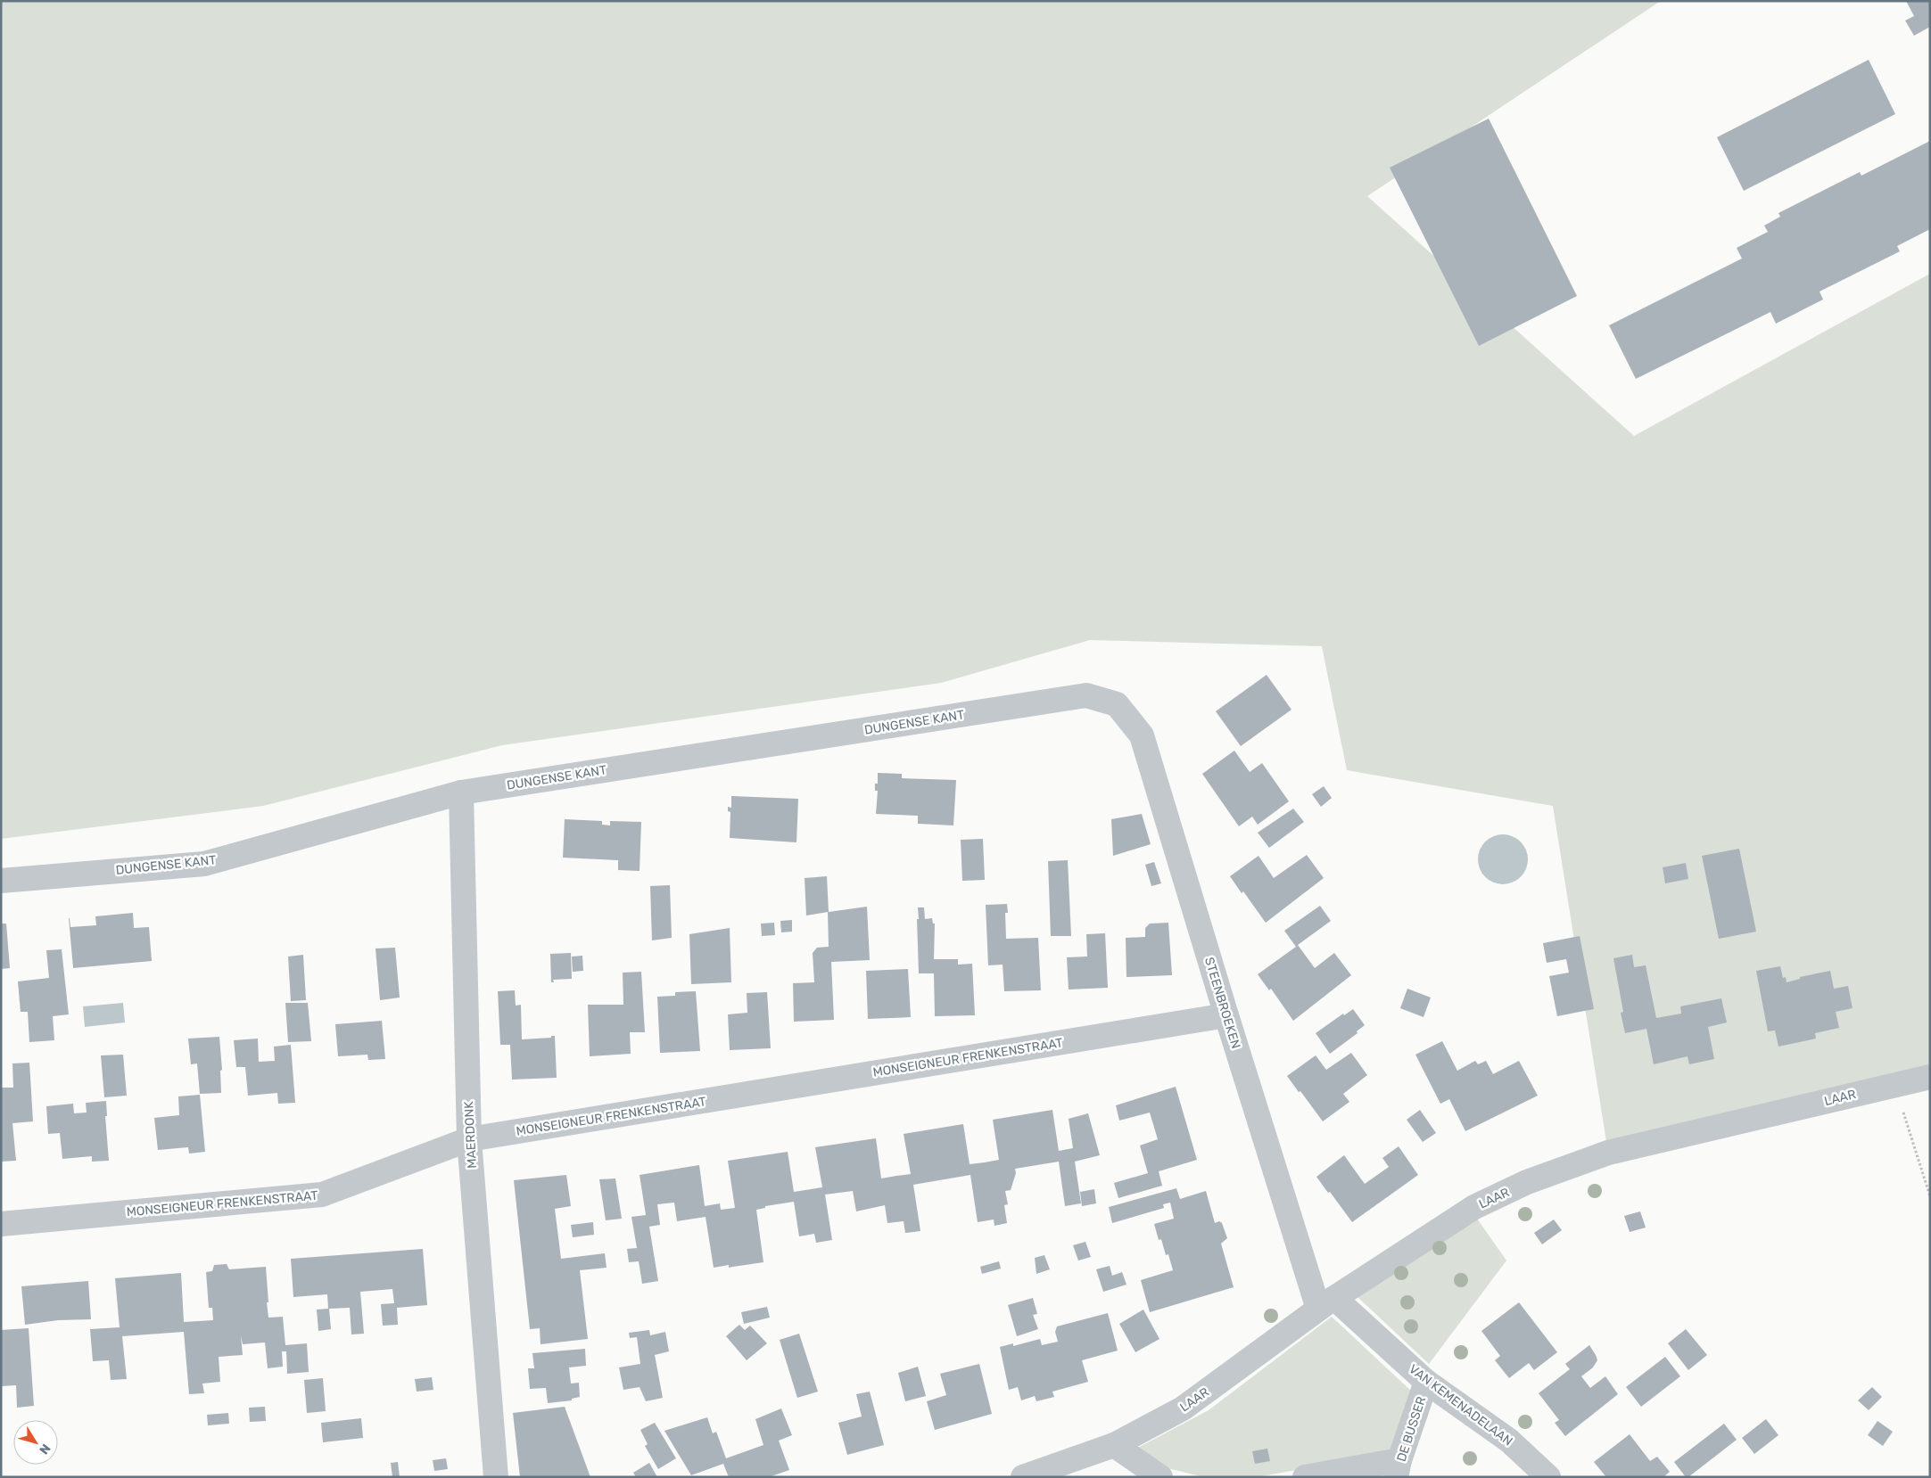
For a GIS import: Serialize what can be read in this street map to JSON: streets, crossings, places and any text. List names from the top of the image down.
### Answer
{
  "streets": {
    "street": [
      "DUNGENSE KANT",
      "STEENBROEKEN",
      "MONSEIGNEUR FRENKENSTRAAT",
      "LAAR",
      "MAERDONK",
      "VAN KEMENADELAAN",
      "DE BUSSER"
    ]
  },
  "crossings": [
    ["DUNGENSE KANT", "STEENBROEKEN"],
    ["DUNGENSE KANT", "MAERDONK"],
    ["STEENBROEKEN", "MONSEIGNEUR FRENKENSTRAAT"],
    ["STEENBROEKEN", "LAAR"],
    ["STEENBROEKEN", "VAN KEMENADELAAN"],
    ["MONSEIGNEUR FRENKENSTRAAT", "MAERDONK"],
    ["LAAR", "VAN KEMENADELAAN"],
    ["VAN KEMENADELAAN", "DE BUSSER"]
  ],
  "north": "bottom right"
}
